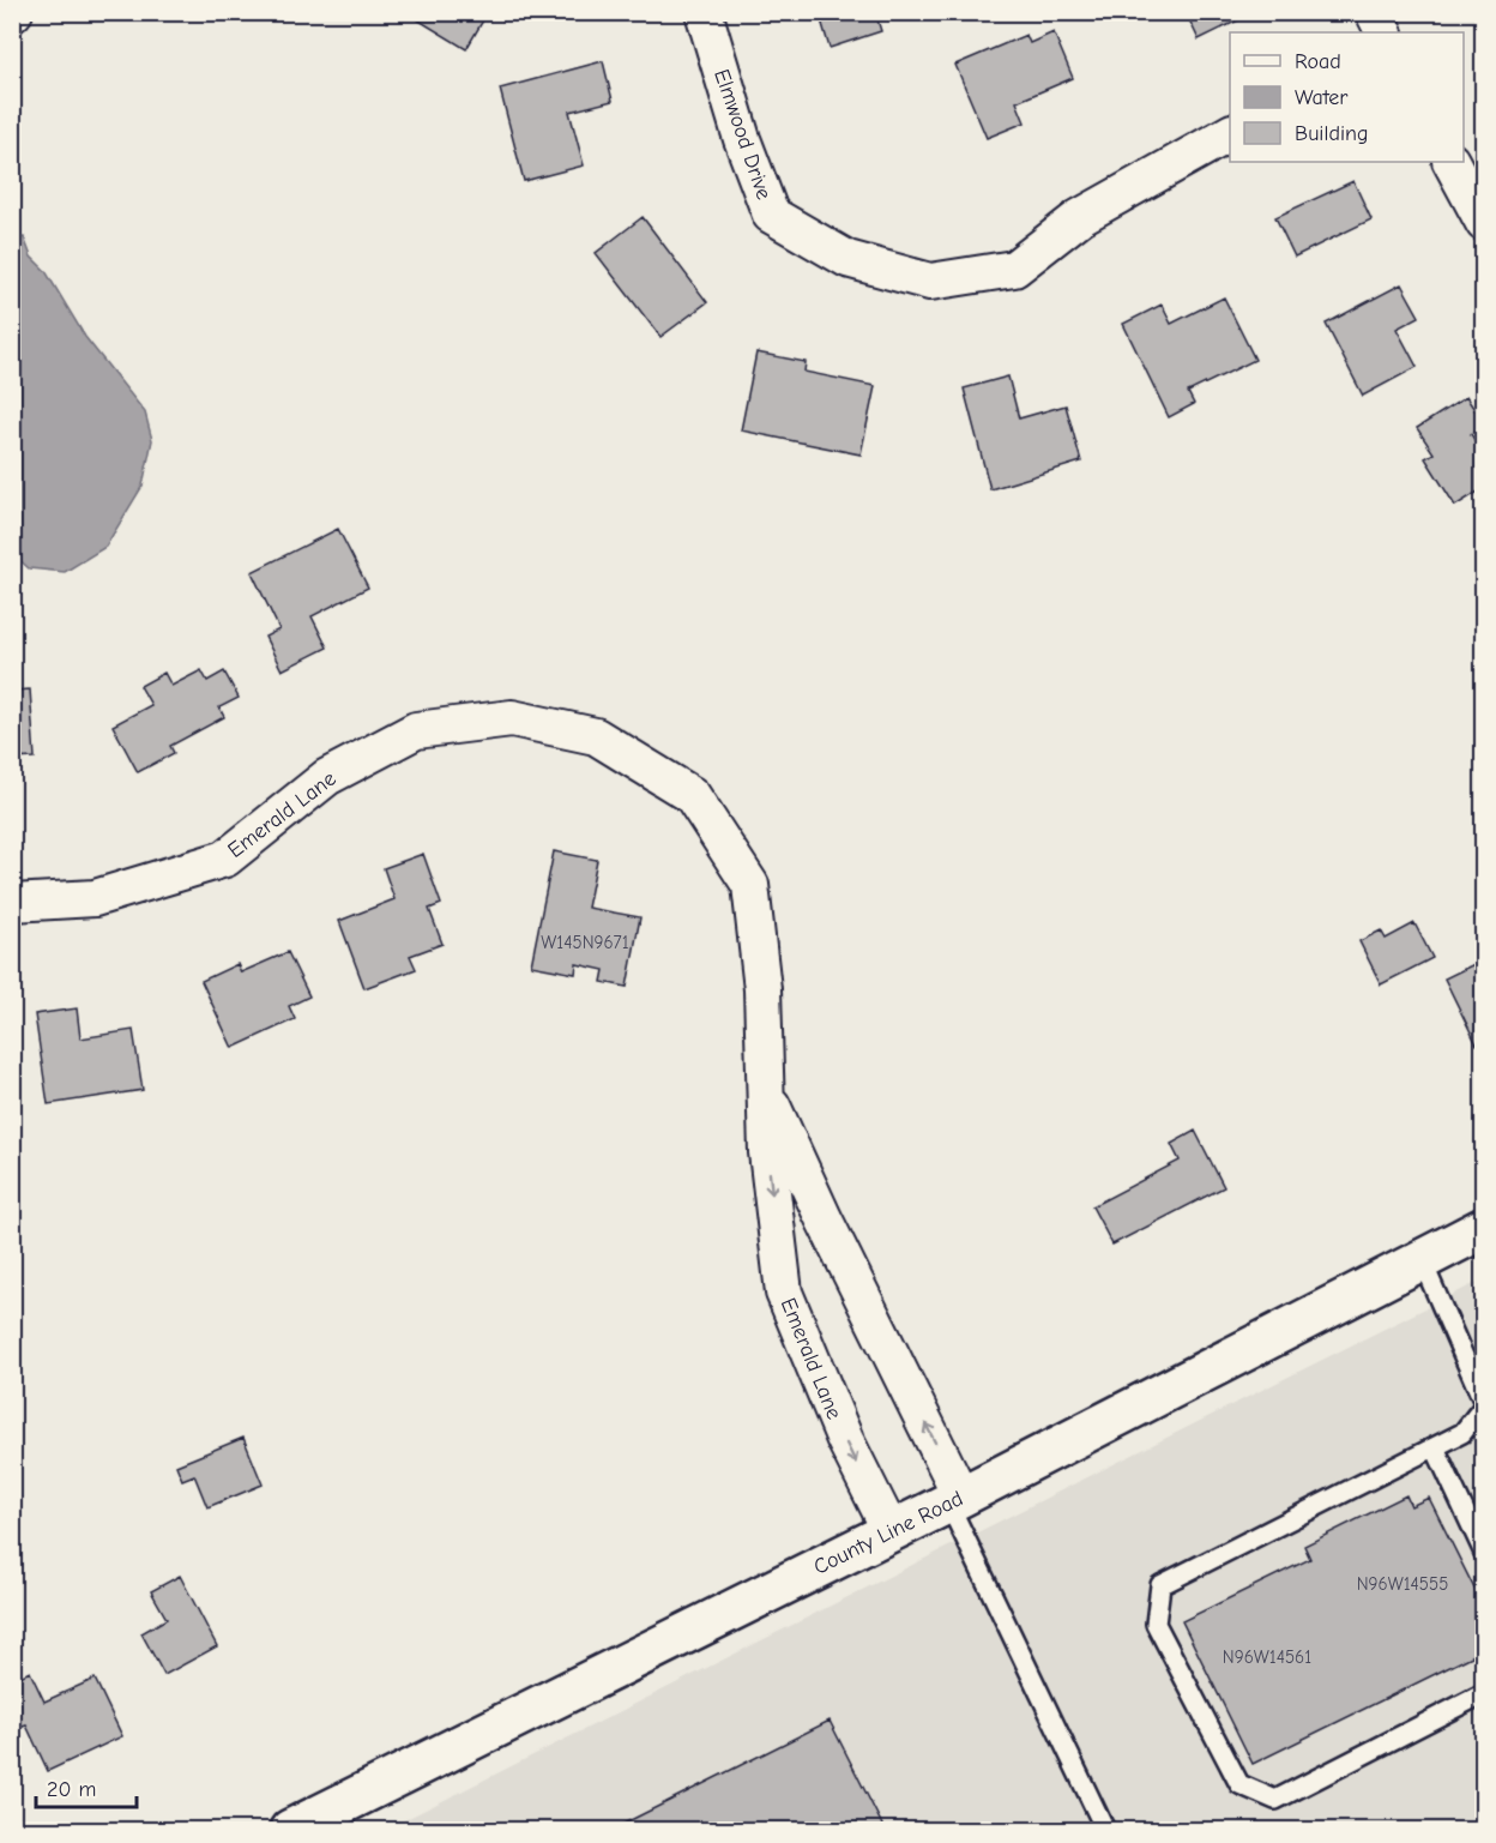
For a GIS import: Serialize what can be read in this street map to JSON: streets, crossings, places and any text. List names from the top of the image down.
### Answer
{
  "streets": {
    "main road": ["County Line Road"],
    "street": ["Elmwood Drive", "Emerald Lane"]
  },
  "crossings": [
    ["Emerald Lane", "County Line Road"]
  ],
  "house_numbers": ["W145N9671", "N96W14555", "N96W14561"],
  "legend": ["Road", "Water", "Building"],
  "scale_bar": "20 m"
}
